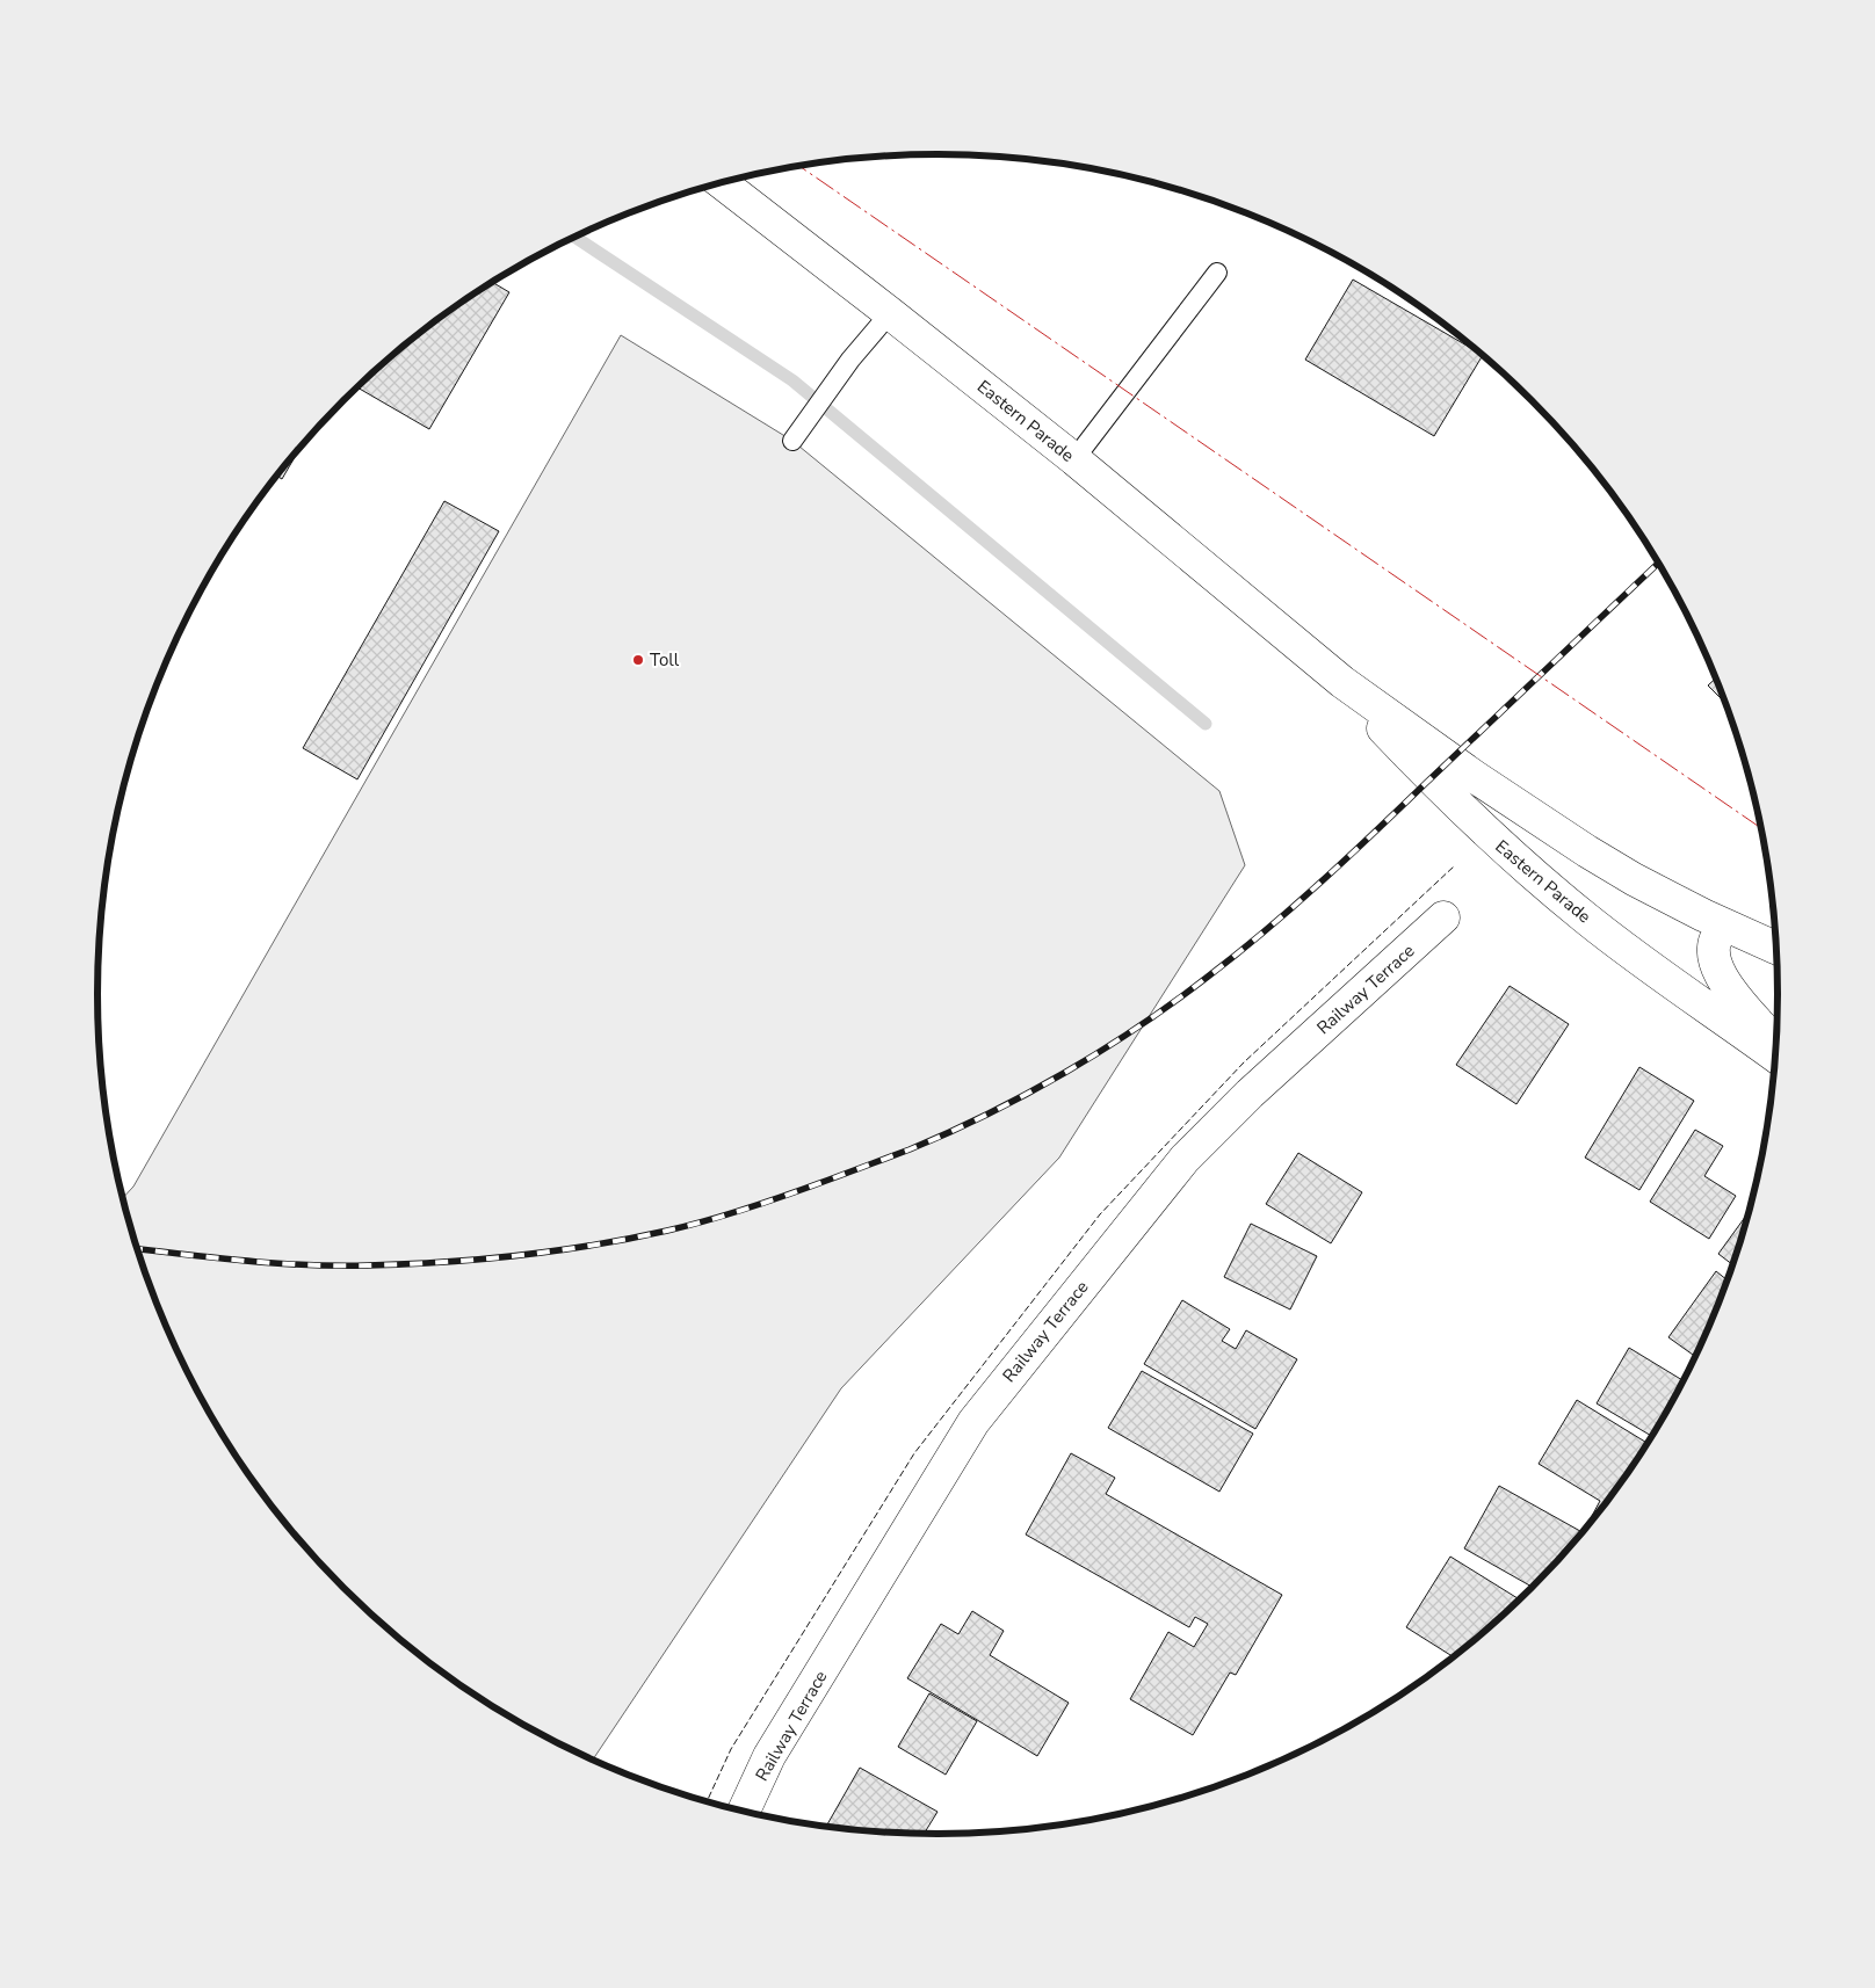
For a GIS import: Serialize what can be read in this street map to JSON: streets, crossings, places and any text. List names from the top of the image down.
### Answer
{
  "streets": {
    "main road": ["Eastern Parade", "Railway Terrace"]
  },
  "places": ["Toll"]
}
